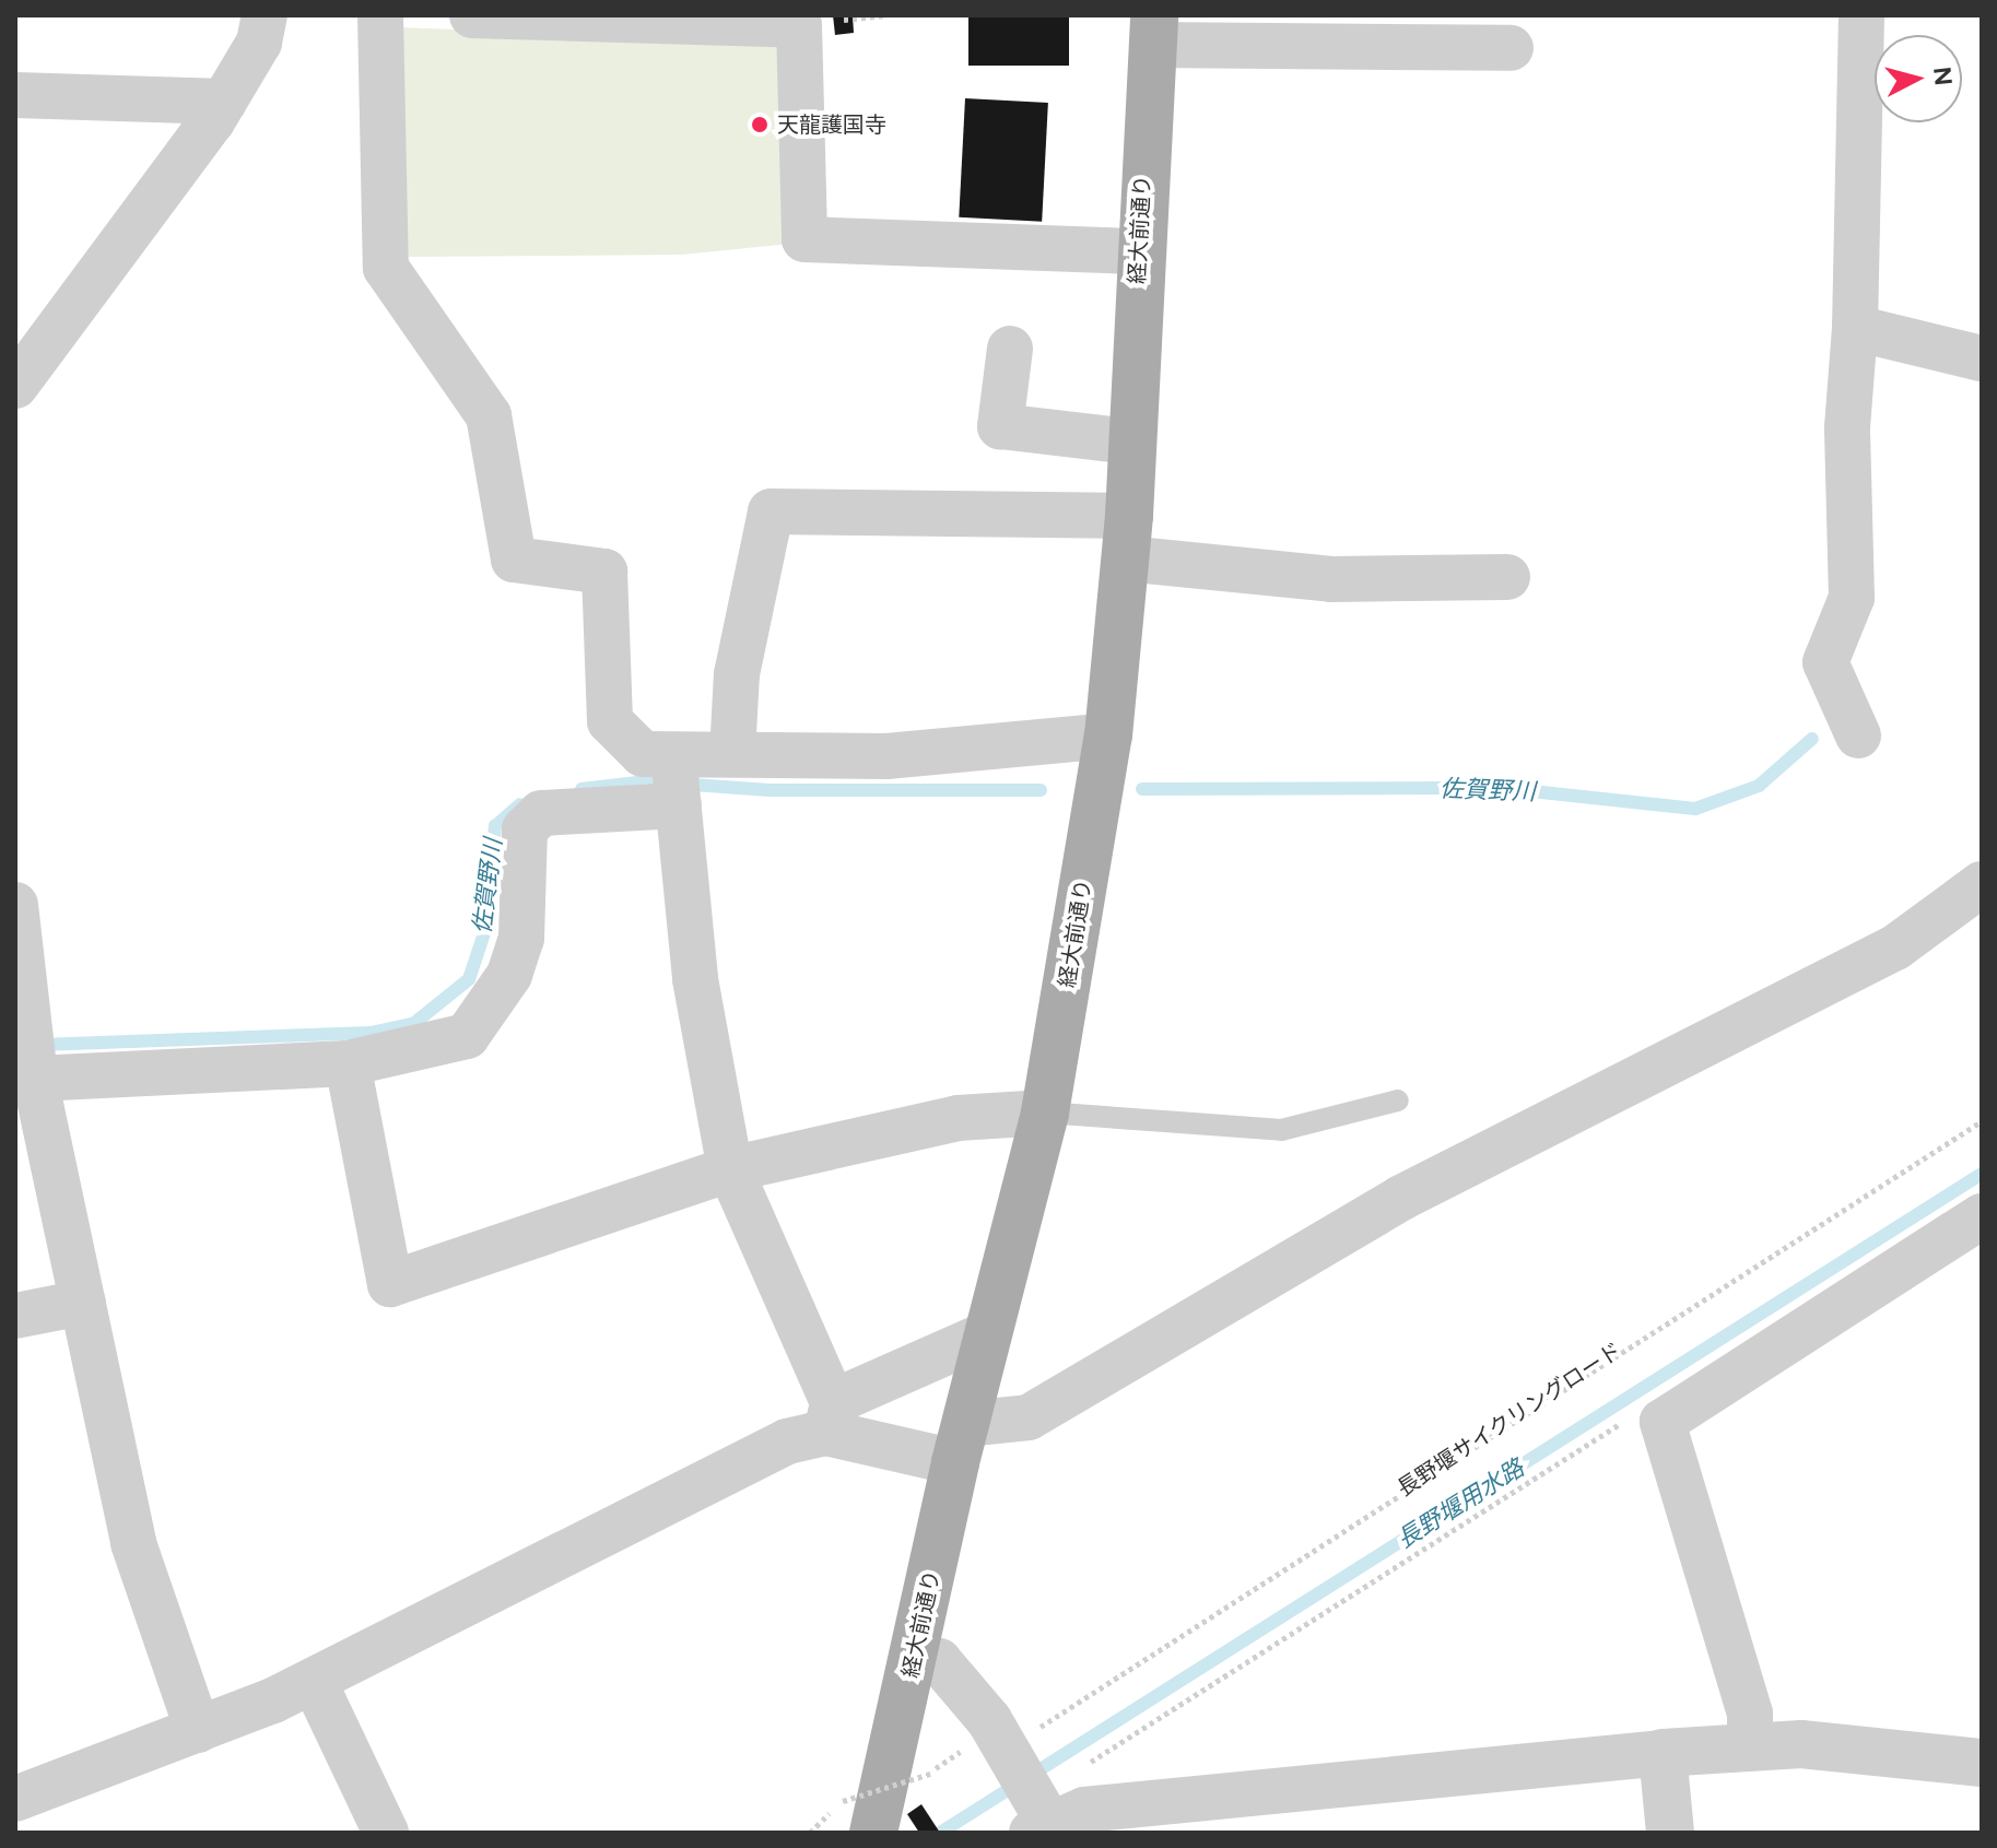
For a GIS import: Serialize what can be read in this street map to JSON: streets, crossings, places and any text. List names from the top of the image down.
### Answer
{
  "streets": {
    "main road": ["経大前通り"],
    "path": ["長野堰サイクリングロード"]
  },
  "water": ["佐賀野川", "長野堰用水路"],
  "places": ["天龍護国寺"],
  "north": "right"
}
